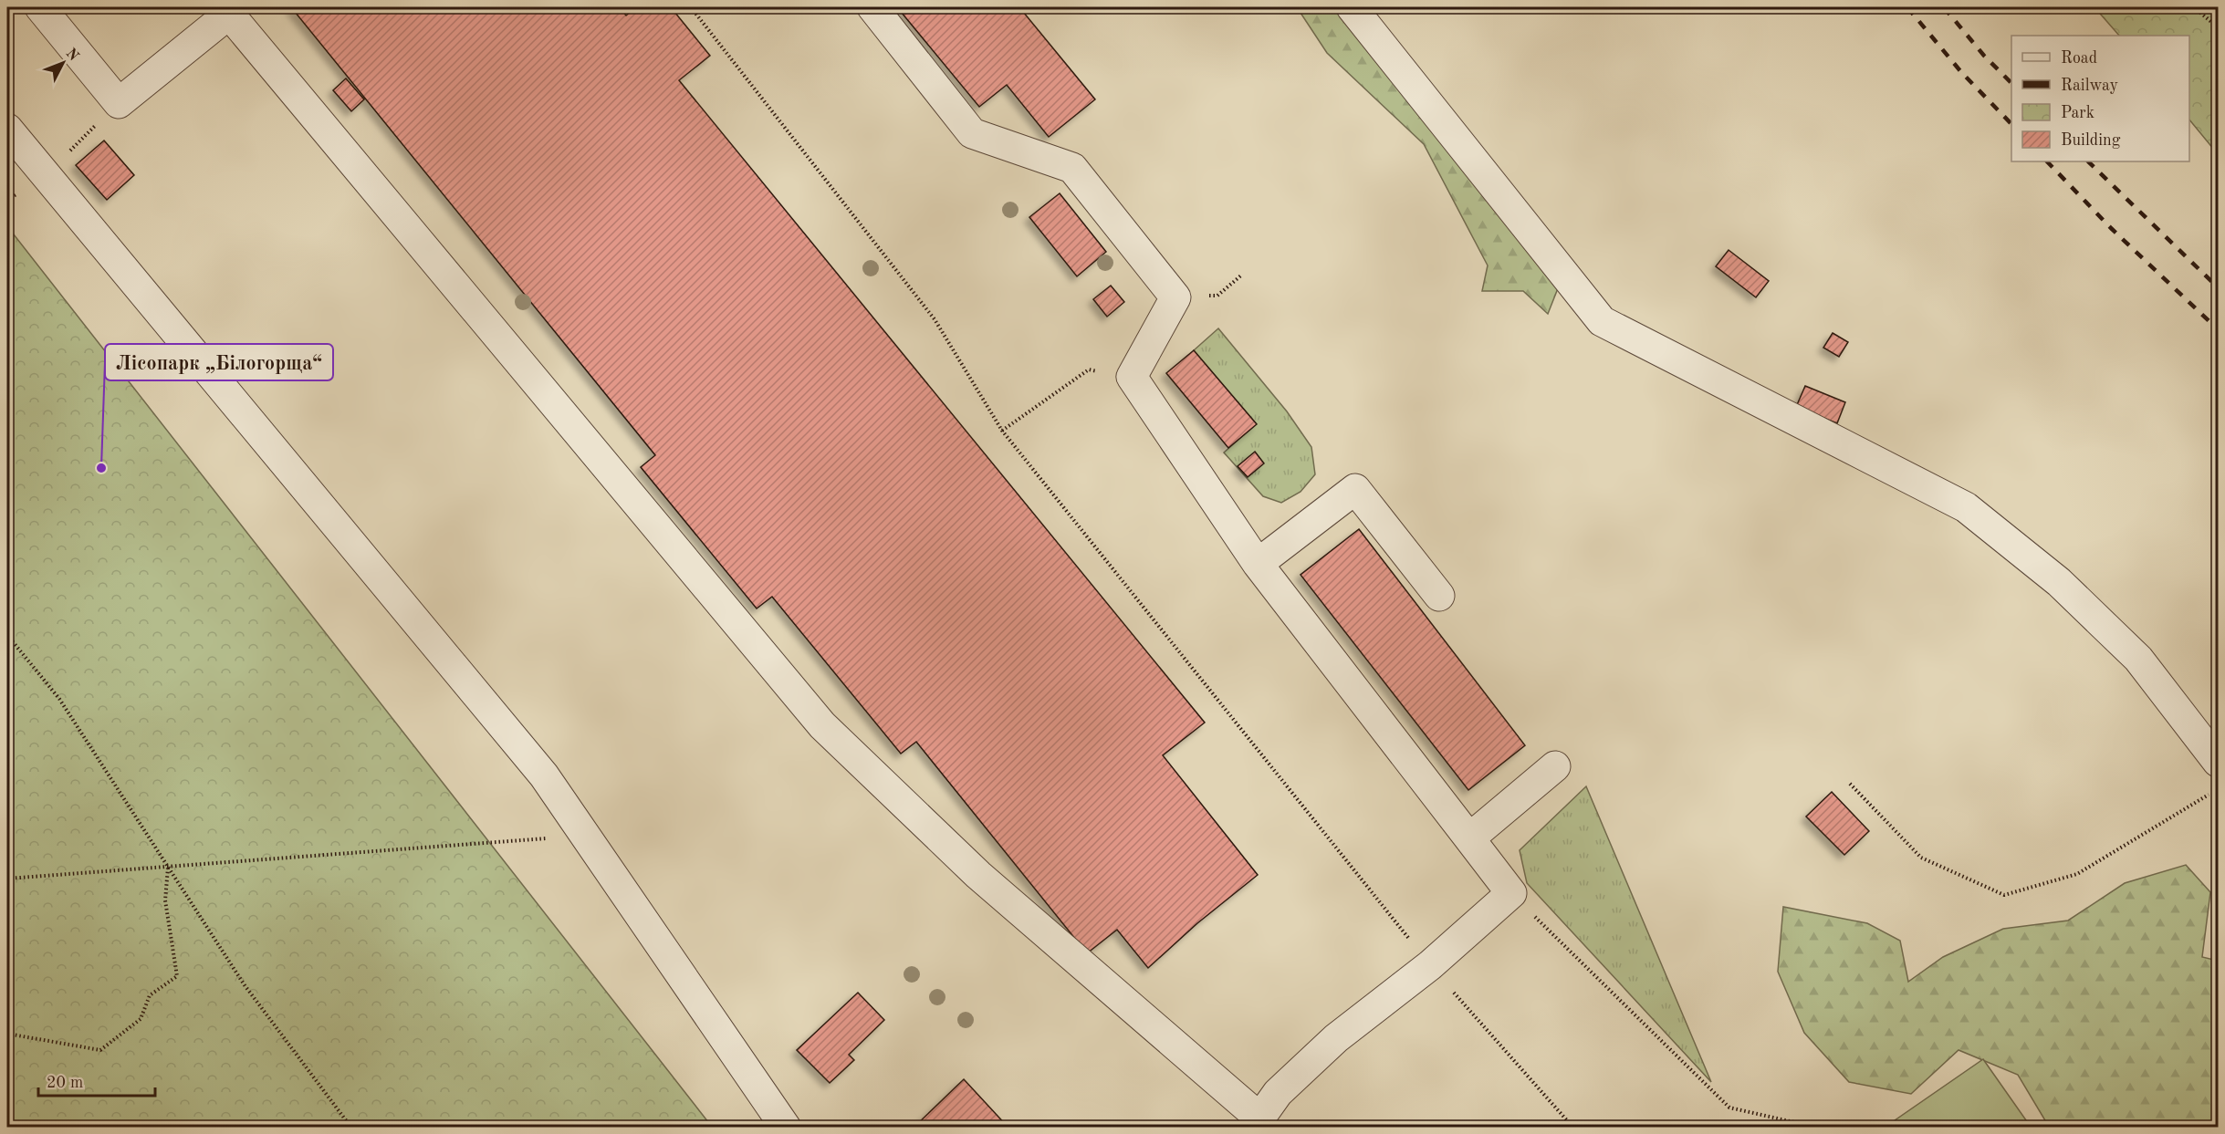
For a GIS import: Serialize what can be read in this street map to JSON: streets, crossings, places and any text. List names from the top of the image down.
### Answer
{
  "places": ["Лісопарк „Білогорща“"],
  "legend": [
    "Road",
    "Railway",
    "Park",
    "Building"
  ],
  "scale_bar": "20 m",
  "north": "top right"
}
